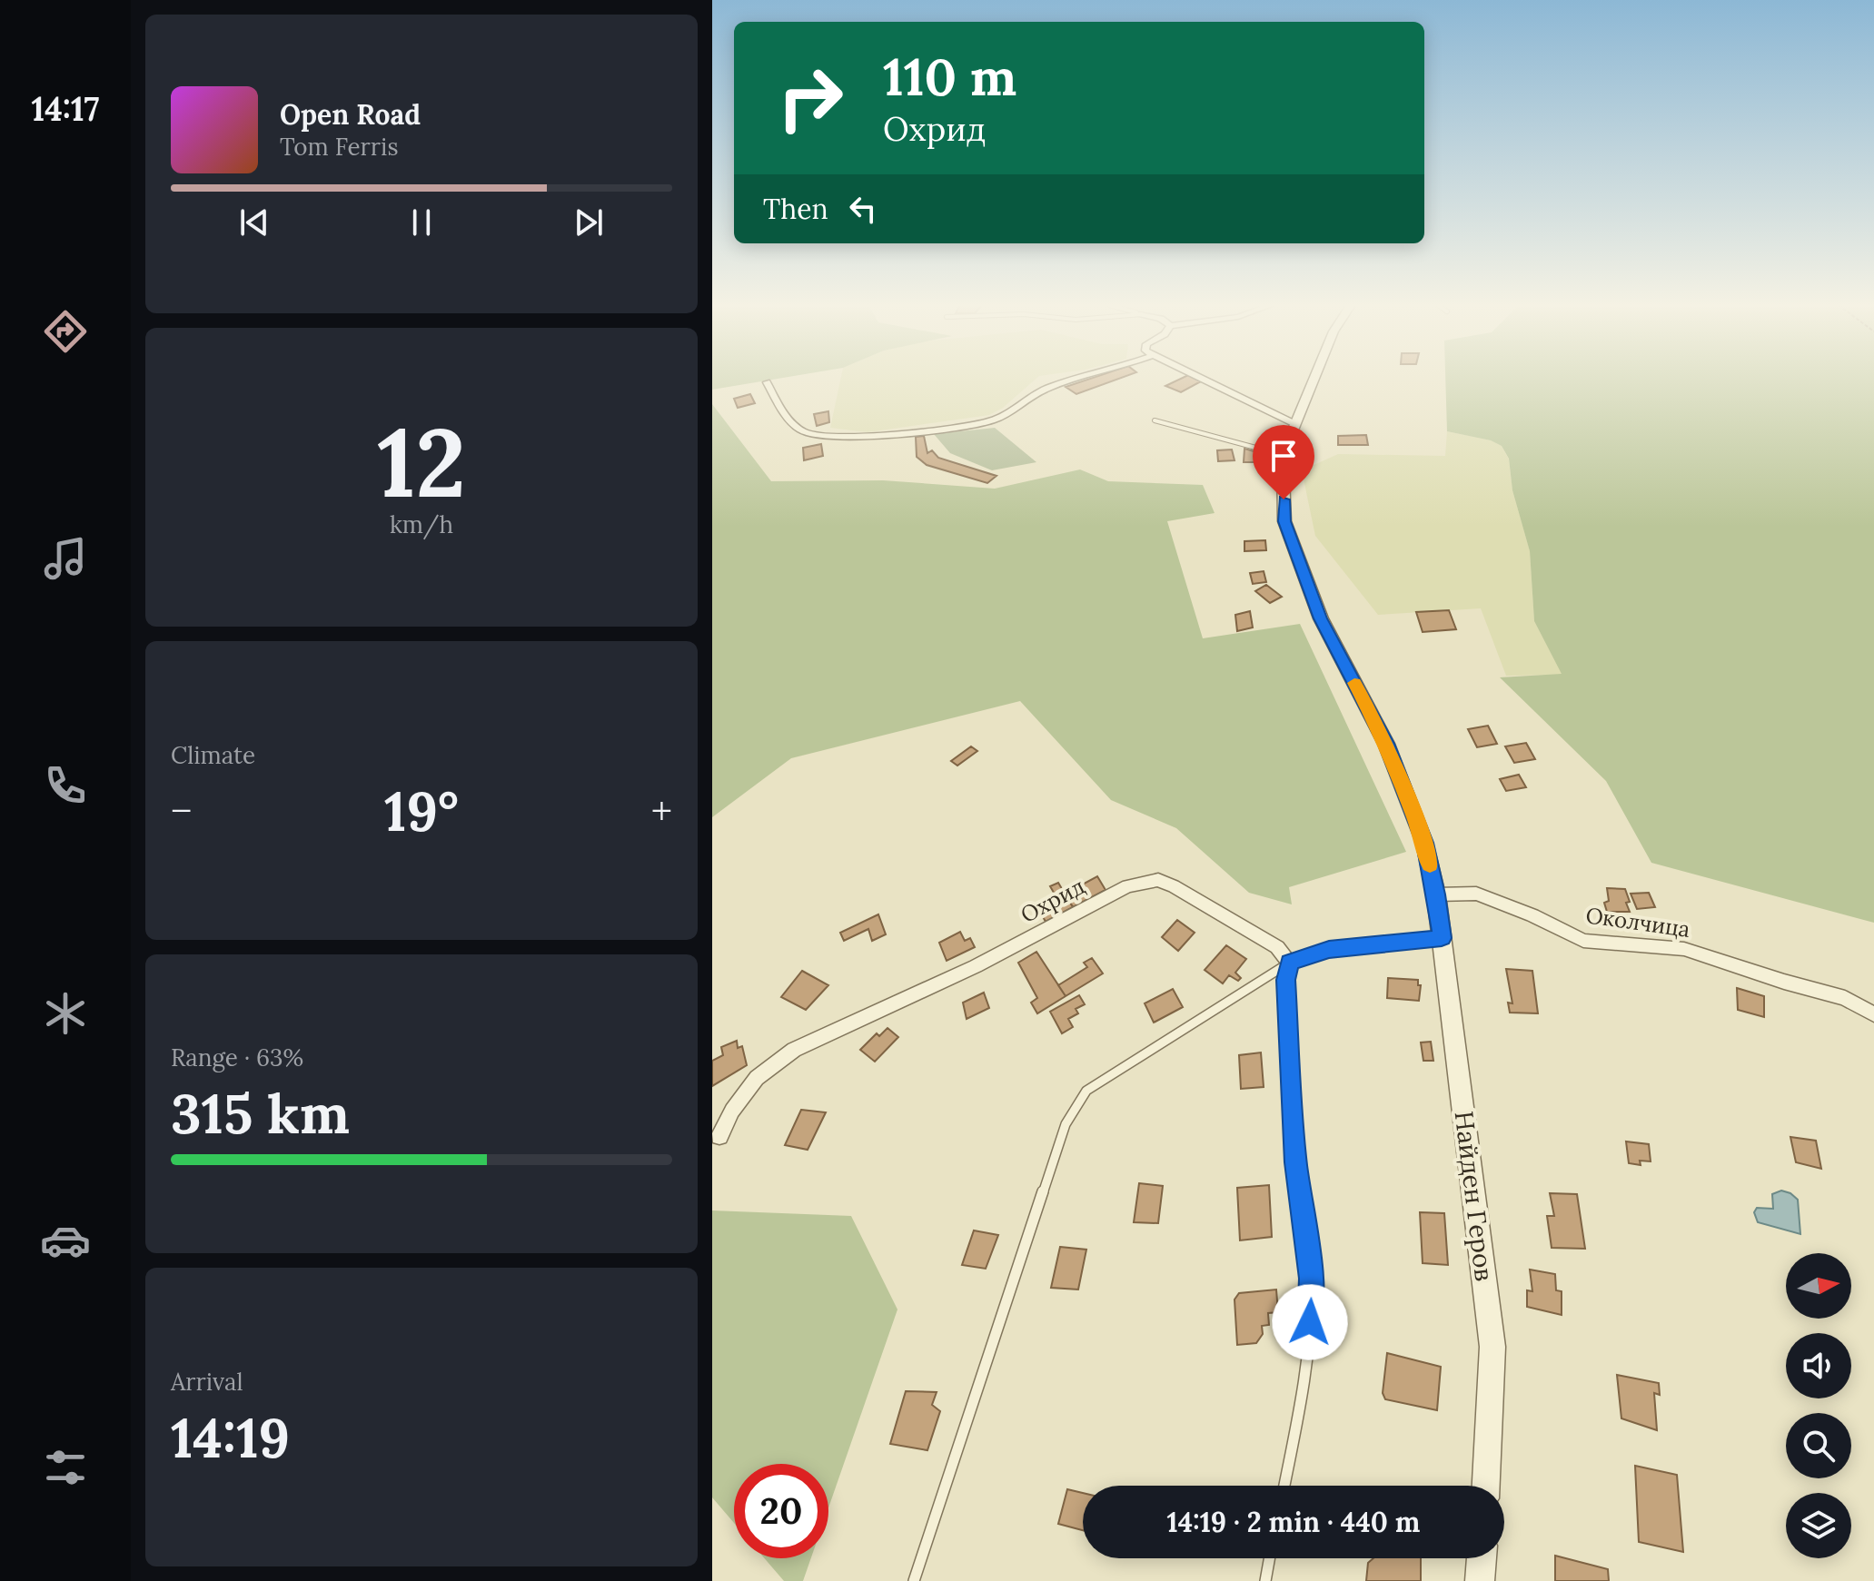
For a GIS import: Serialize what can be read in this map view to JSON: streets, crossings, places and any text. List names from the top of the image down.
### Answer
{
  "streets": {
    "street": ["Охрид", "Околчица", "Найден Геров"]
  },
  "crossings": [
    ["Околчица", "Найден Геров"]
  ],
  "north": "right",
  "page": {
    "tabs": "14:17",
    "turn": ["110 m", "Охрид"],
    "song": ["Open Road", "Tom Ferris"],
    "then": "Then",
    "tile": [
      ["12", "km/h"],
      "Climate",
      ["Range · 63%", "315 km"],
      ["Arrival", "14:19"]
    ],
    "heat": ["−", "19°", "+"],
    "limit": "20",
    "trip": "14:19 · 2 min · 440 m"
  }
}
